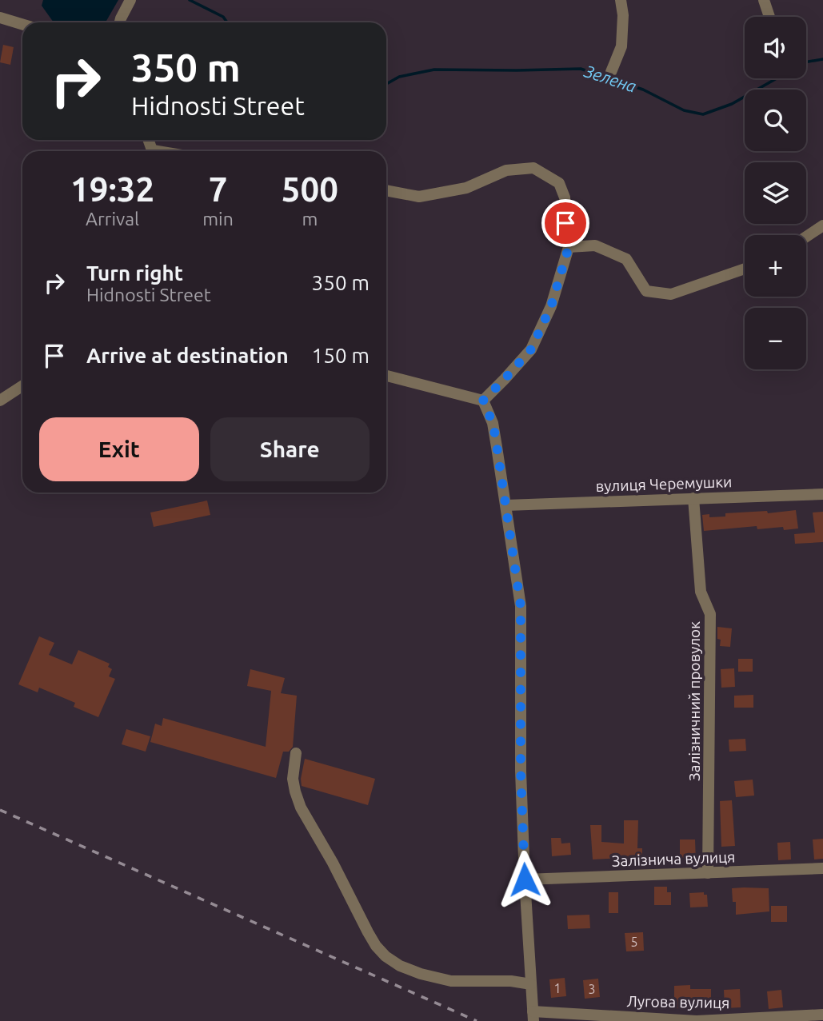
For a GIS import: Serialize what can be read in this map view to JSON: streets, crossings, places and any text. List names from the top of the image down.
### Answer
{
  "streets": {
    "street": [
      "вулиця Черемушки",
      "Залізничний провулок",
      "Залізнича вулиця",
      "Лугова вулиця"
    ]
  },
  "crossings": [
    ["вулиця Черемушки", "Залізничний провулок"],
    ["Залізничний провулок", "Залізнича вулиця"]
  ],
  "water": ["Зелена"],
  "house_numbers": ["5", "1", "3"],
  "page": {
    "map_buttons": ["+", "−"],
    "turn": ["350 m", "Hidnosti Street"],
    "eta": [
      "19:32",
      "Arrival",
      "7",
      "min",
      "500",
      "m"
    ],
    "list": [
      {
        "name": "Turn right",
        "note": "Hidnosti Street",
        "value": "350 m"
      },
      {
        "name": "Arrive at destination",
        "value": "150 m"
      }
    ],
    "buttons": ["Exit", "Share"]
  }
}
